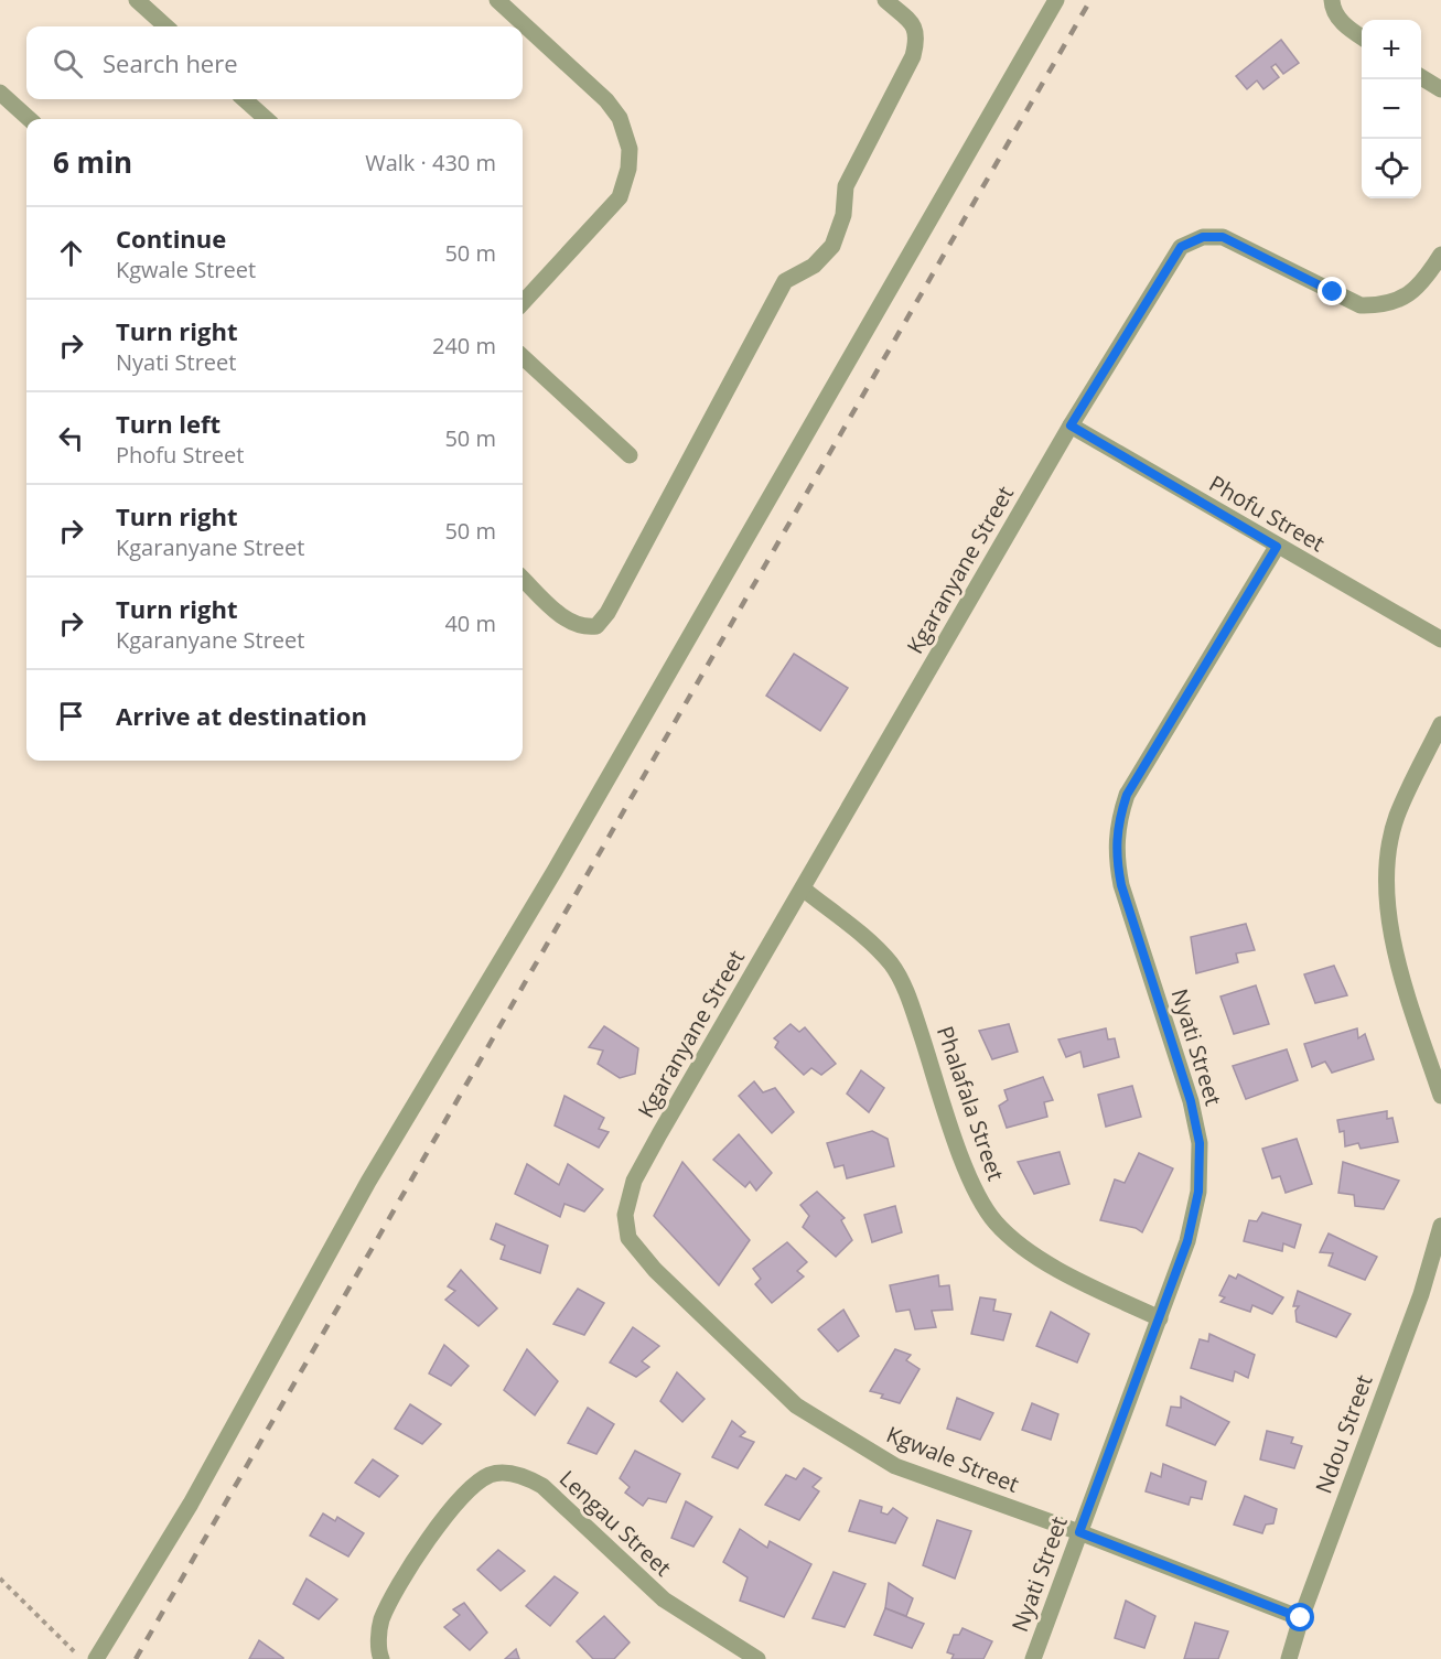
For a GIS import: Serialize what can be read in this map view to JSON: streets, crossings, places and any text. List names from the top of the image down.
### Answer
{
  "streets": {
    "street": [
      "Phofu Street",
      "Kgaranyane Street",
      "Nyati Street",
      "Phalafala Street",
      "Ndou Street",
      "Kgwale Street",
      "Lengau Street"
    ]
  },
  "crossings": [
    ["Phofu Street", "Kgaranyane Street"],
    ["Phofu Street", "Nyati Street"],
    ["Kgaranyane Street", "Phalafala Street"],
    ["Kgaranyane Street", "Kgwale Street"],
    ["Nyati Street", "Phalafala Street"],
    ["Nyati Street", "Kgwale Street"],
    ["Ndou Street", "Kgwale Street"]
  ],
  "page": {
    "map_buttons": ["+", "−"],
    "search": "Search here",
    "heading": ["6 min", "Walk · 430 m"],
    "list": [
      ["Continue", "Kgwale Street", "50 m"],
      ["Turn right", "Nyati Street", "240 m"],
      ["Turn left", "Phofu Street", "50 m"],
      ["Turn right", "Kgaranyane Street", "50 m"],
      ["Turn right", "Kgaranyane Street", "40 m"],
      "Arrive at destination"
    ]
  }
}
